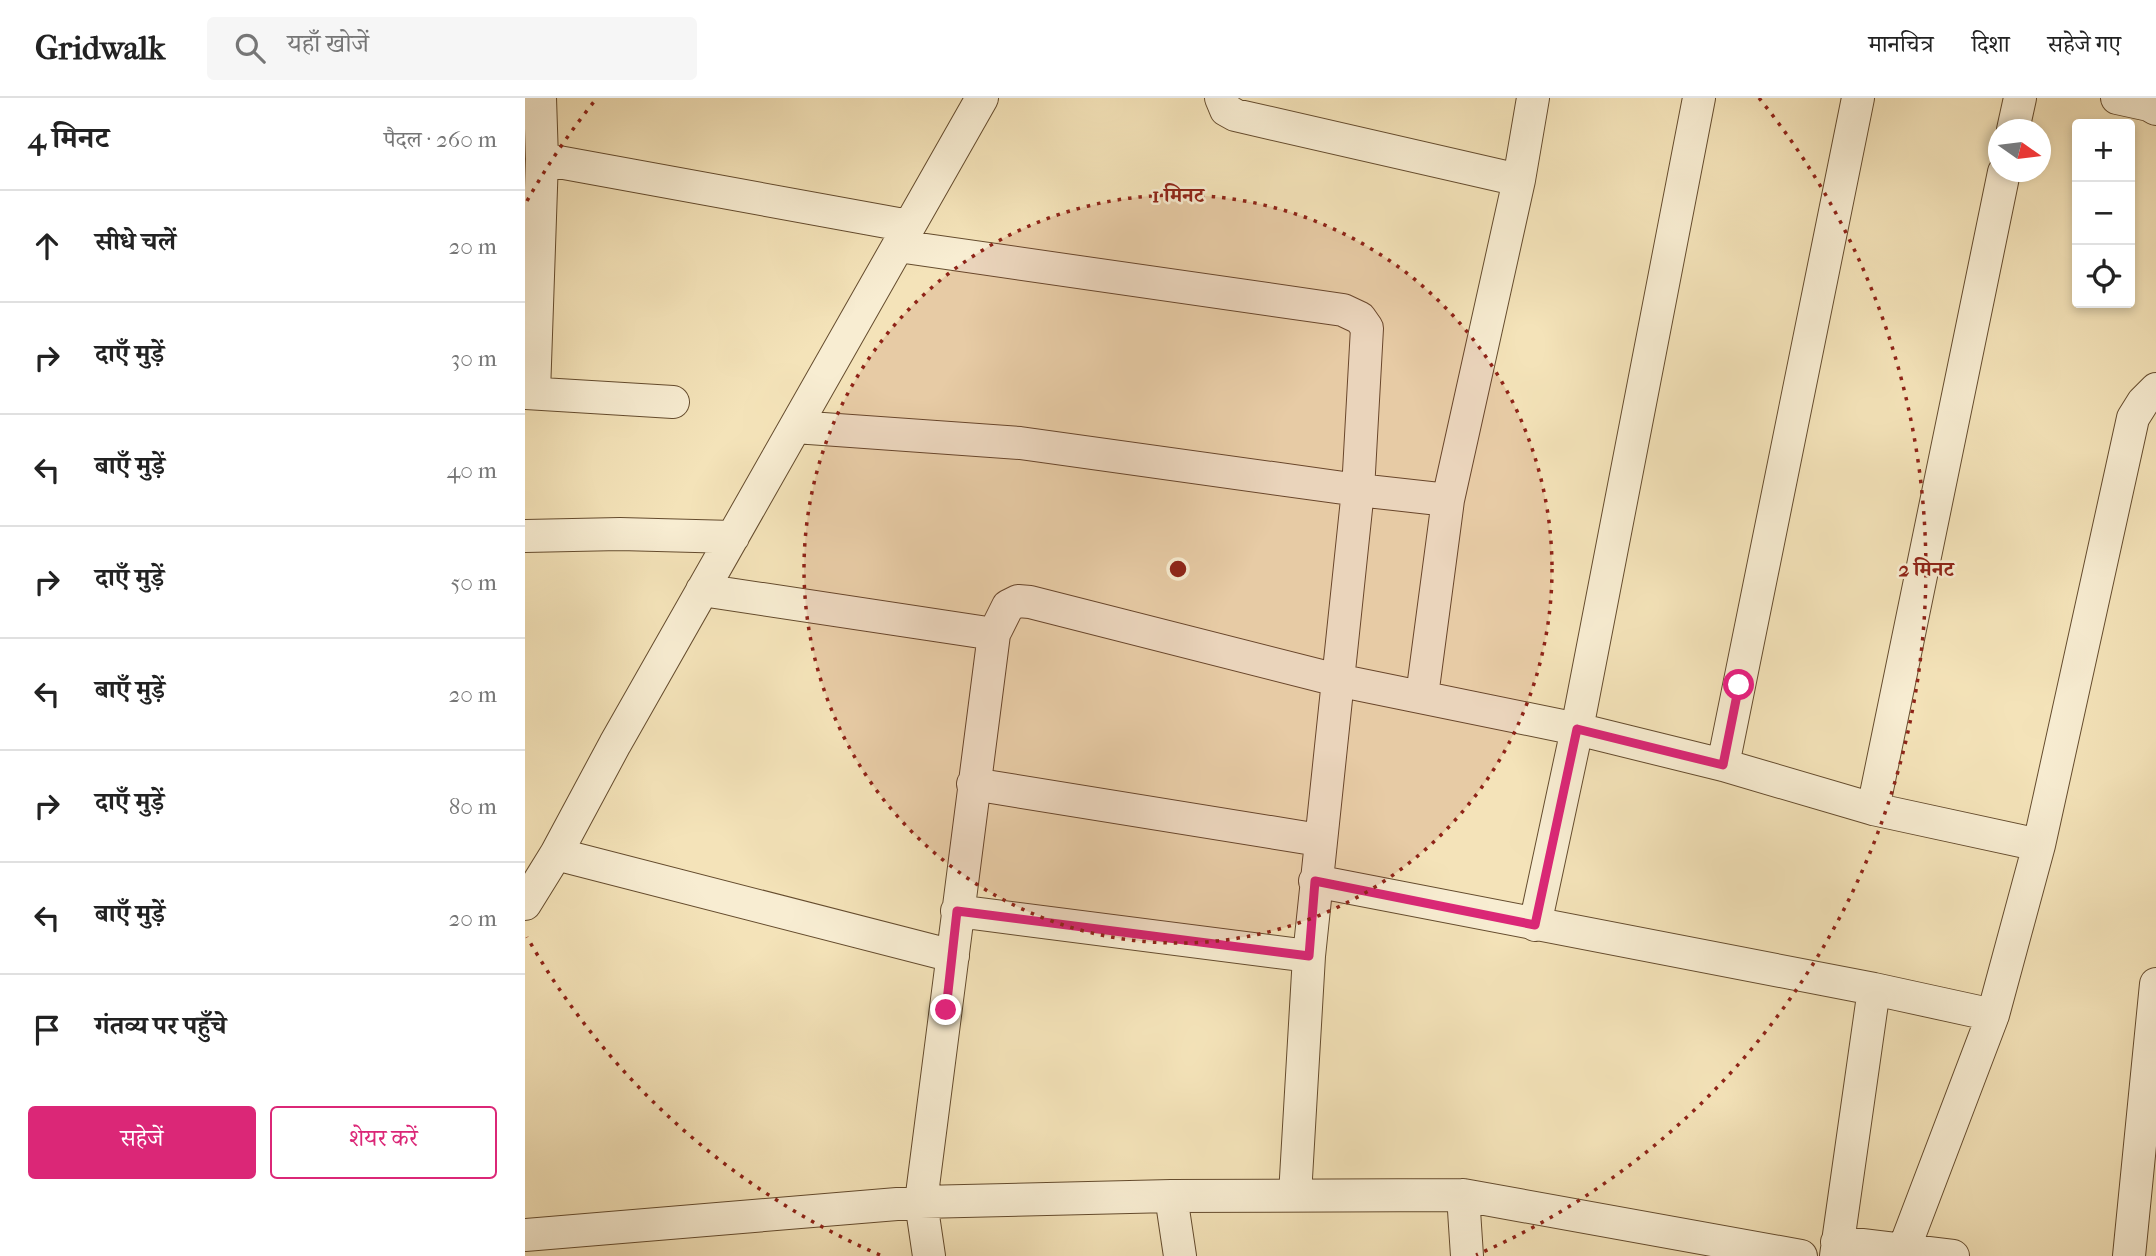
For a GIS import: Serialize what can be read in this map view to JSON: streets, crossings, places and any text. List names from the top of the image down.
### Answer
{
  "north": "right",
  "page": {
    "header": "Gridwalk",
    "search": "यहाँ खोजें",
    "nav": ["मानचित्र", "दिशा", "सहेजे गए"],
    "heading": ["4 मिनट", "पैदल · 260 m"],
    "map_buttons": ["+", "−"],
    "list": [
      ["सीधे चलें", "20 m"],
      ["दाएँ मुड़ें", "30 m"],
      ["बाएँ मुड़ें", "40 m"],
      ["दाएँ मुड़ें", "50 m"],
      ["बाएँ मुड़ें", "20 m"],
      ["दाएँ मुड़ें", "80 m"],
      ["बाएँ मुड़ें", "20 m"],
      "गंतव्य पर पहुँचे"
    ],
    "buttons": ["सहेजें", "शेयर करें"]
  },
  "rings": ["1 मिनट", "2 मिनट"]
}
